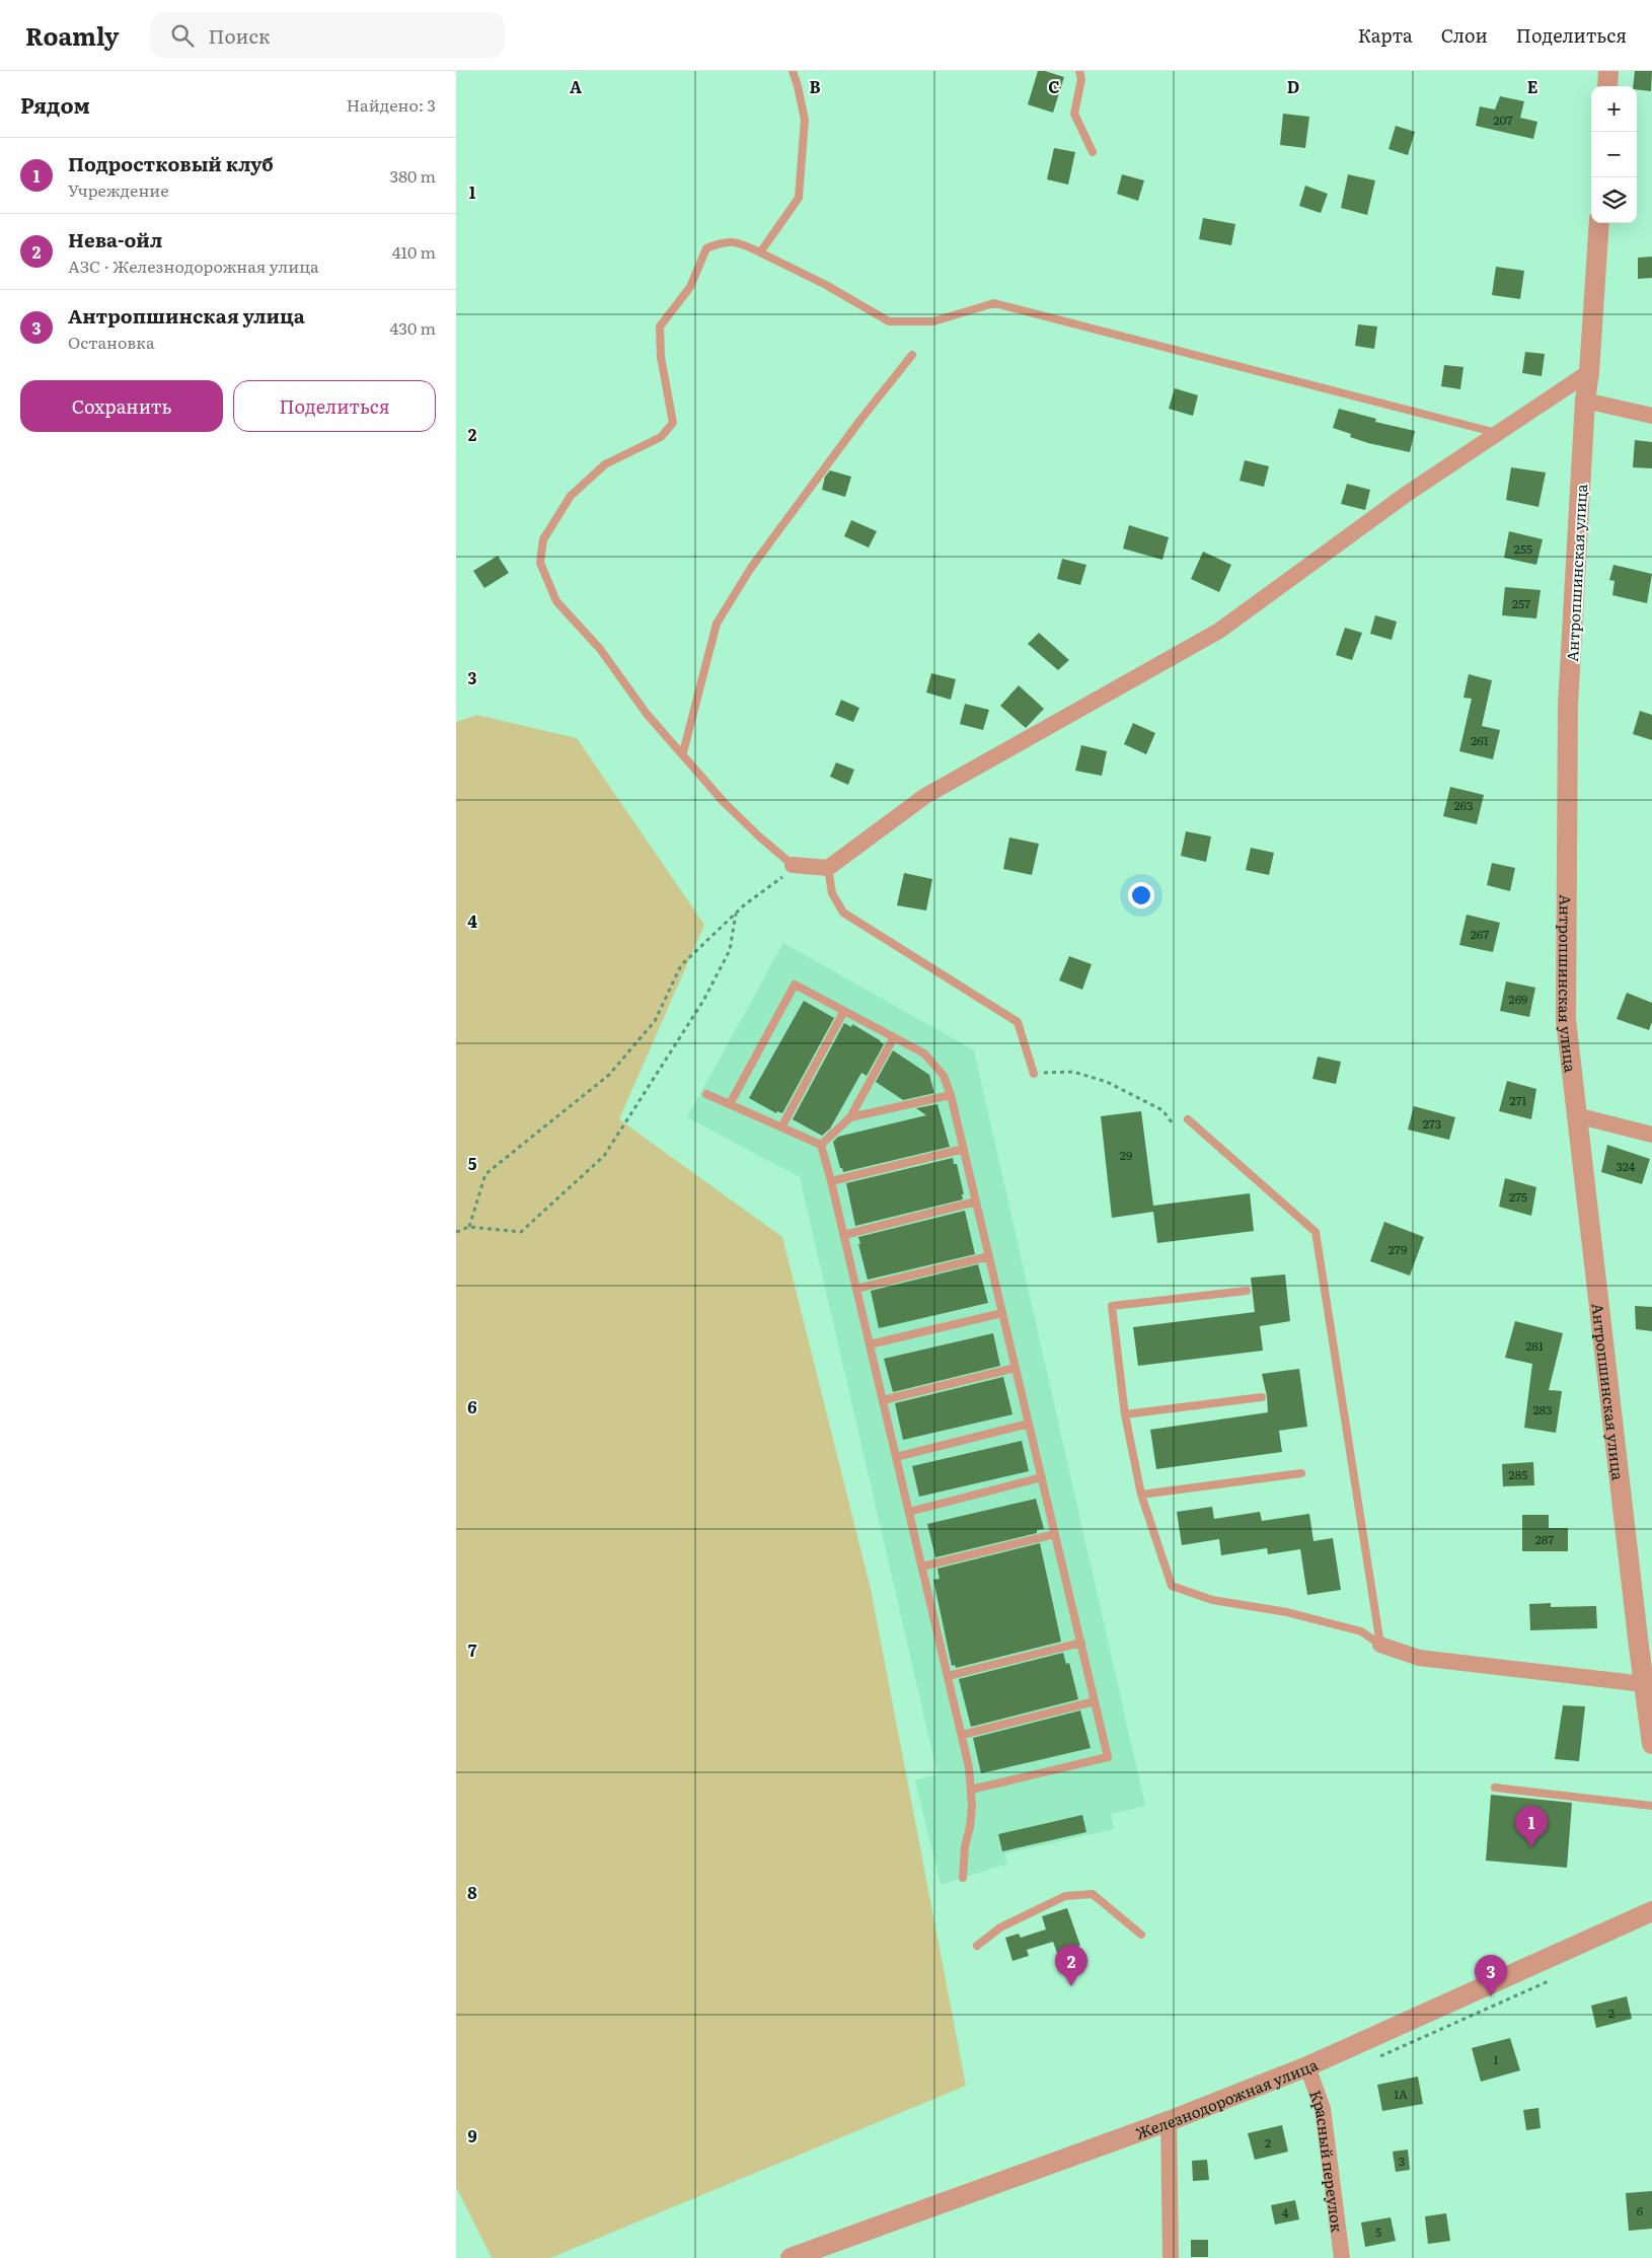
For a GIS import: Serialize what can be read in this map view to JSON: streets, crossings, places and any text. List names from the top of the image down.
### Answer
{
  "streets": {
    "street": ["Антропшинская улица", "Железнодорожная улица", "Красный переулок"]
  },
  "crossings": [
    ["Железнодорожная улица", "Красный переулок"]
  ],
  "house_numbers": [
    "207",
    "255",
    "257",
    "261",
    "263",
    "267",
    "269",
    "271",
    "273",
    "29",
    "324",
    "275",
    "279",
    "281",
    "283",
    "285",
    "287",
    "2",
    "1",
    "1А",
    "2",
    "3",
    "6",
    "4",
    "5"
  ],
  "page": {
    "header": "Roamly",
    "search": "Поиск",
    "nav": ["Карта", "Слои", "Поделиться"],
    "heading": ["Рядом", "Найдено: 3"],
    "map_buttons": ["+", "−"],
    "list": [
      {
        "mark": "1",
        "name": "Подростковый клуб",
        "note": "Учреждение",
        "value": "380 m"
      },
      {
        "mark": "2",
        "name": "Нева-ойл",
        "note": "АЗС · Железнодорожная улица",
        "value": "410 m"
      },
      {
        "mark": "3",
        "name": "Антропшинская улица",
        "note": "Остановка",
        "value": "430 m"
      }
    ],
    "buttons": ["Сохранить", "Поделиться"],
    "pins": ["1", "2", "3"]
  },
  "grid": {
    "columns": [
      "A",
      "B",
      "C",
      "D",
      "E"
    ],
    "rows": [
      "1",
      "2",
      "3",
      "4",
      "5",
      "6",
      "7",
      "8",
      "9"
    ]
  }
}
